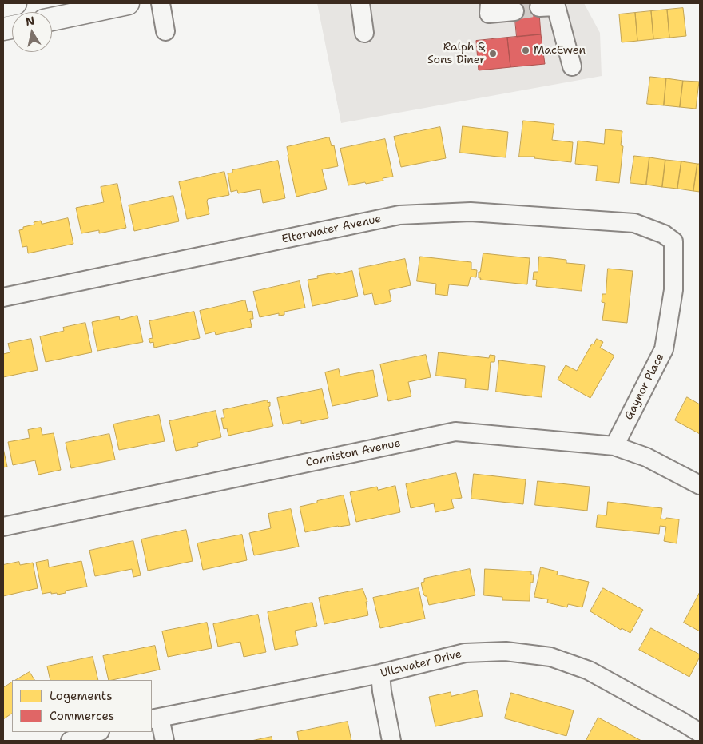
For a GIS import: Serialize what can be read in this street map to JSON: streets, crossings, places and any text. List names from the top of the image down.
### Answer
{
  "streets": {
    "street": [
      "Elterwater Avenue",
      "Gaynor Place",
      "Conniston Avenue",
      "Ullswater Drive"
    ]
  },
  "crossings": [
    ["Elterwater Avenue", "Gaynor Place"],
    ["Gaynor Place", "Conniston Avenue"]
  ],
  "places": ["MacEwen", "Ralph & Sons Diner"],
  "legend": ["Logements", "Commerces"],
  "north": "top"
}
